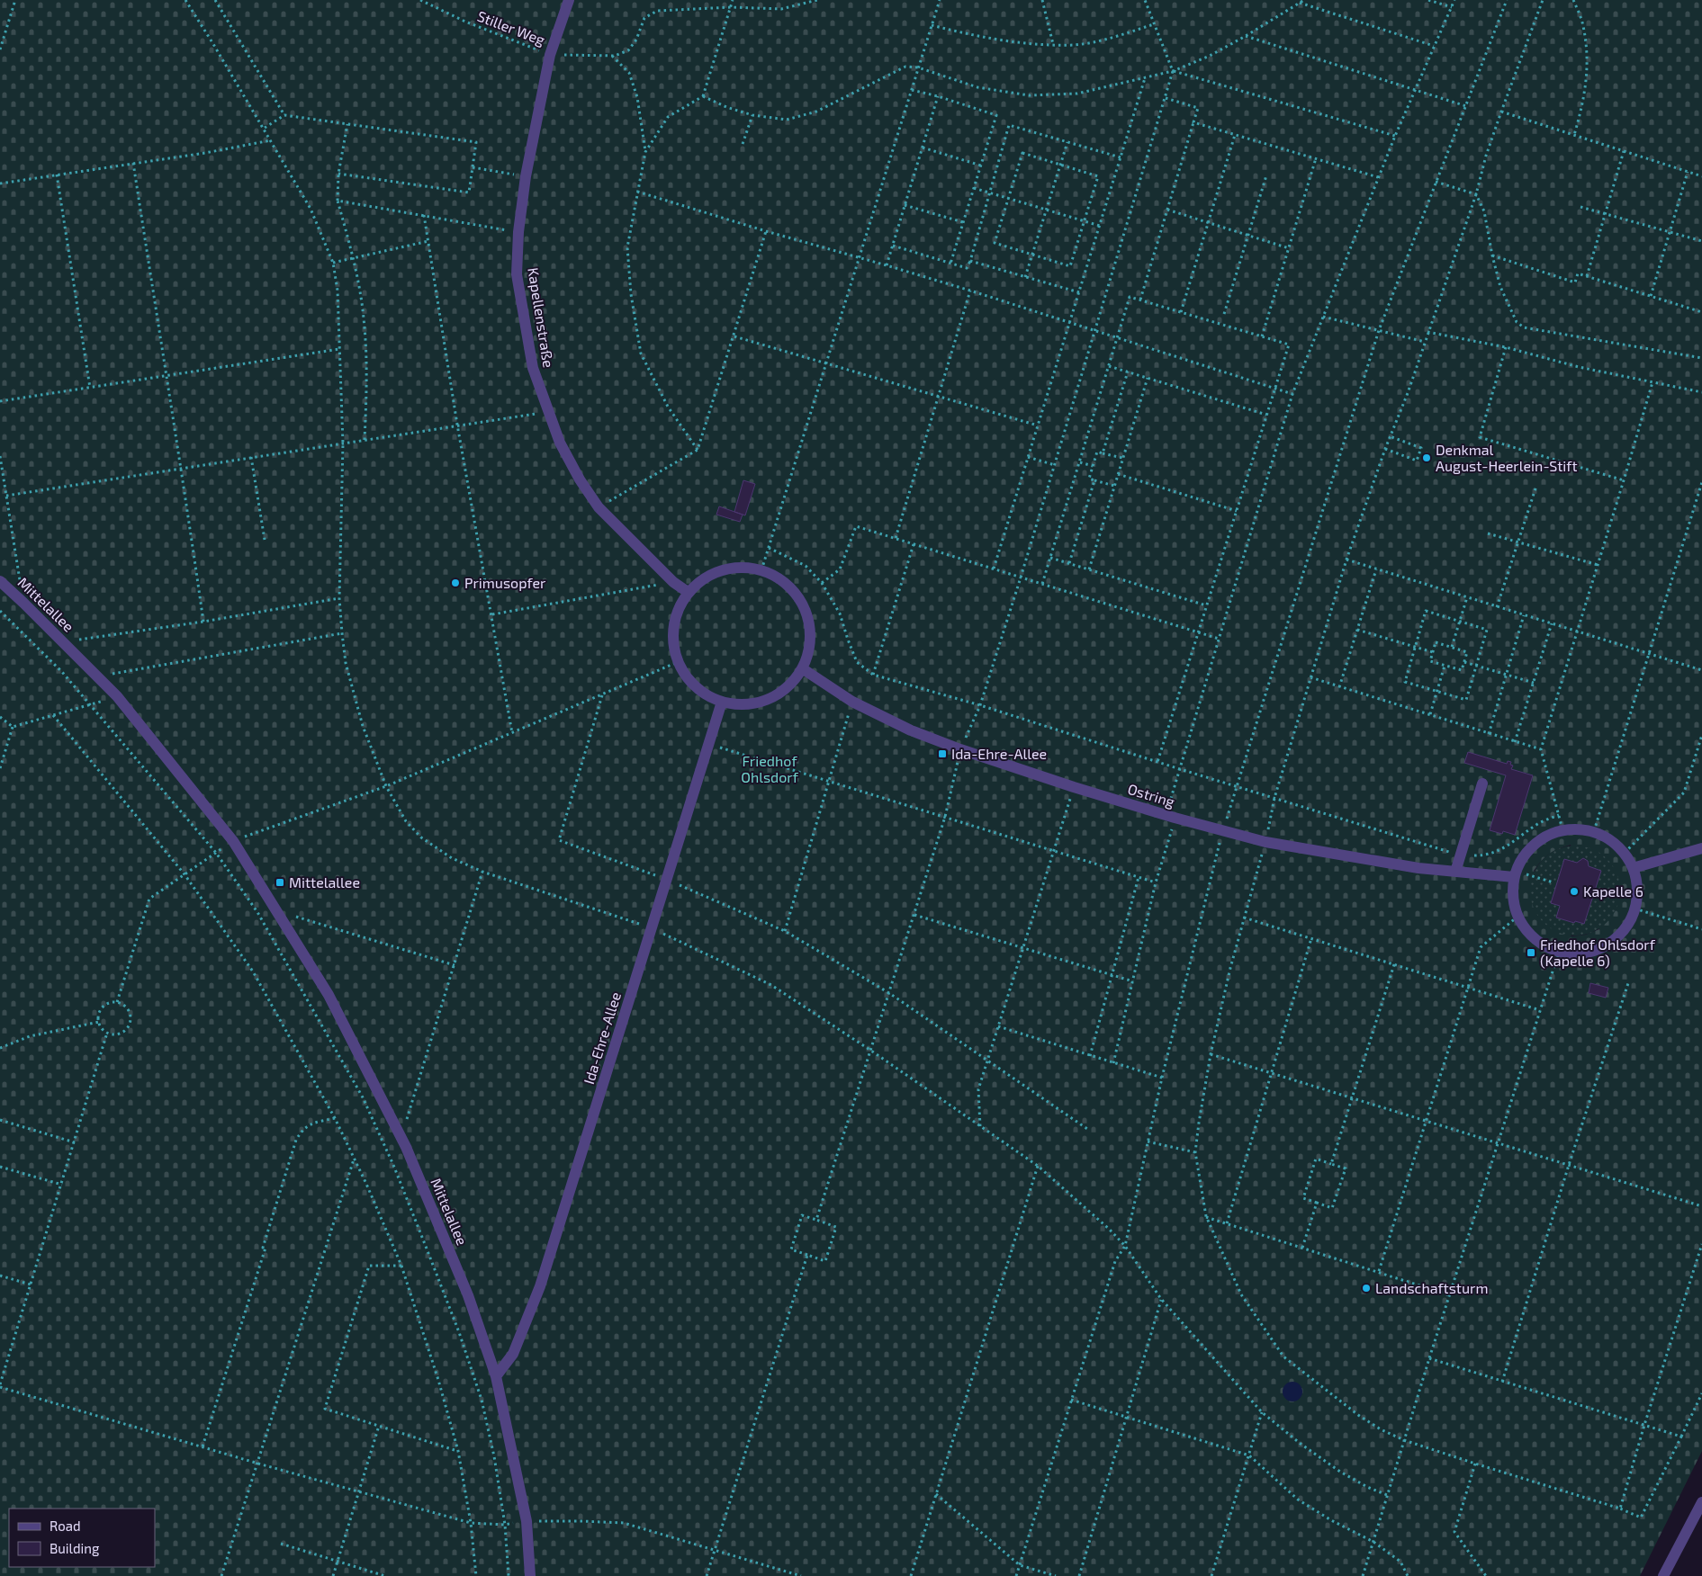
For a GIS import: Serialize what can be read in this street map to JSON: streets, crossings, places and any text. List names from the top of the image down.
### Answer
{
  "streets": {
    "street": [
      "Kapellenstraße",
      "Mittelallee",
      "Ostring",
      "Ida-Ehre-Allee"
    ],
    "path": ["Stiller Weg"]
  },
  "crossings": [
    ["Stiller Weg", "Kapellenstraße"],
    ["Kapellenstraße", "Ostring"],
    ["Kapellenstraße", "Ida-Ehre-Allee"],
    ["Mittelallee", "Ida-Ehre-Allee"],
    ["Ostring", "Ida-Ehre-Allee"]
  ],
  "parks": ["Friedhof Ohlsdorf"],
  "places": {
    "other": [
      "Denkmal August-Heerlein-Stift",
      "Primusopfer",
      "Kapelle 6",
      "Landschaftsturm"
    ],
    "transit": ["Ida-Ehre-Allee", "Mittelallee", "Friedhof Ohlsdorf (Kapelle 6)"]
  },
  "legend": ["Road", "Building"]
}
